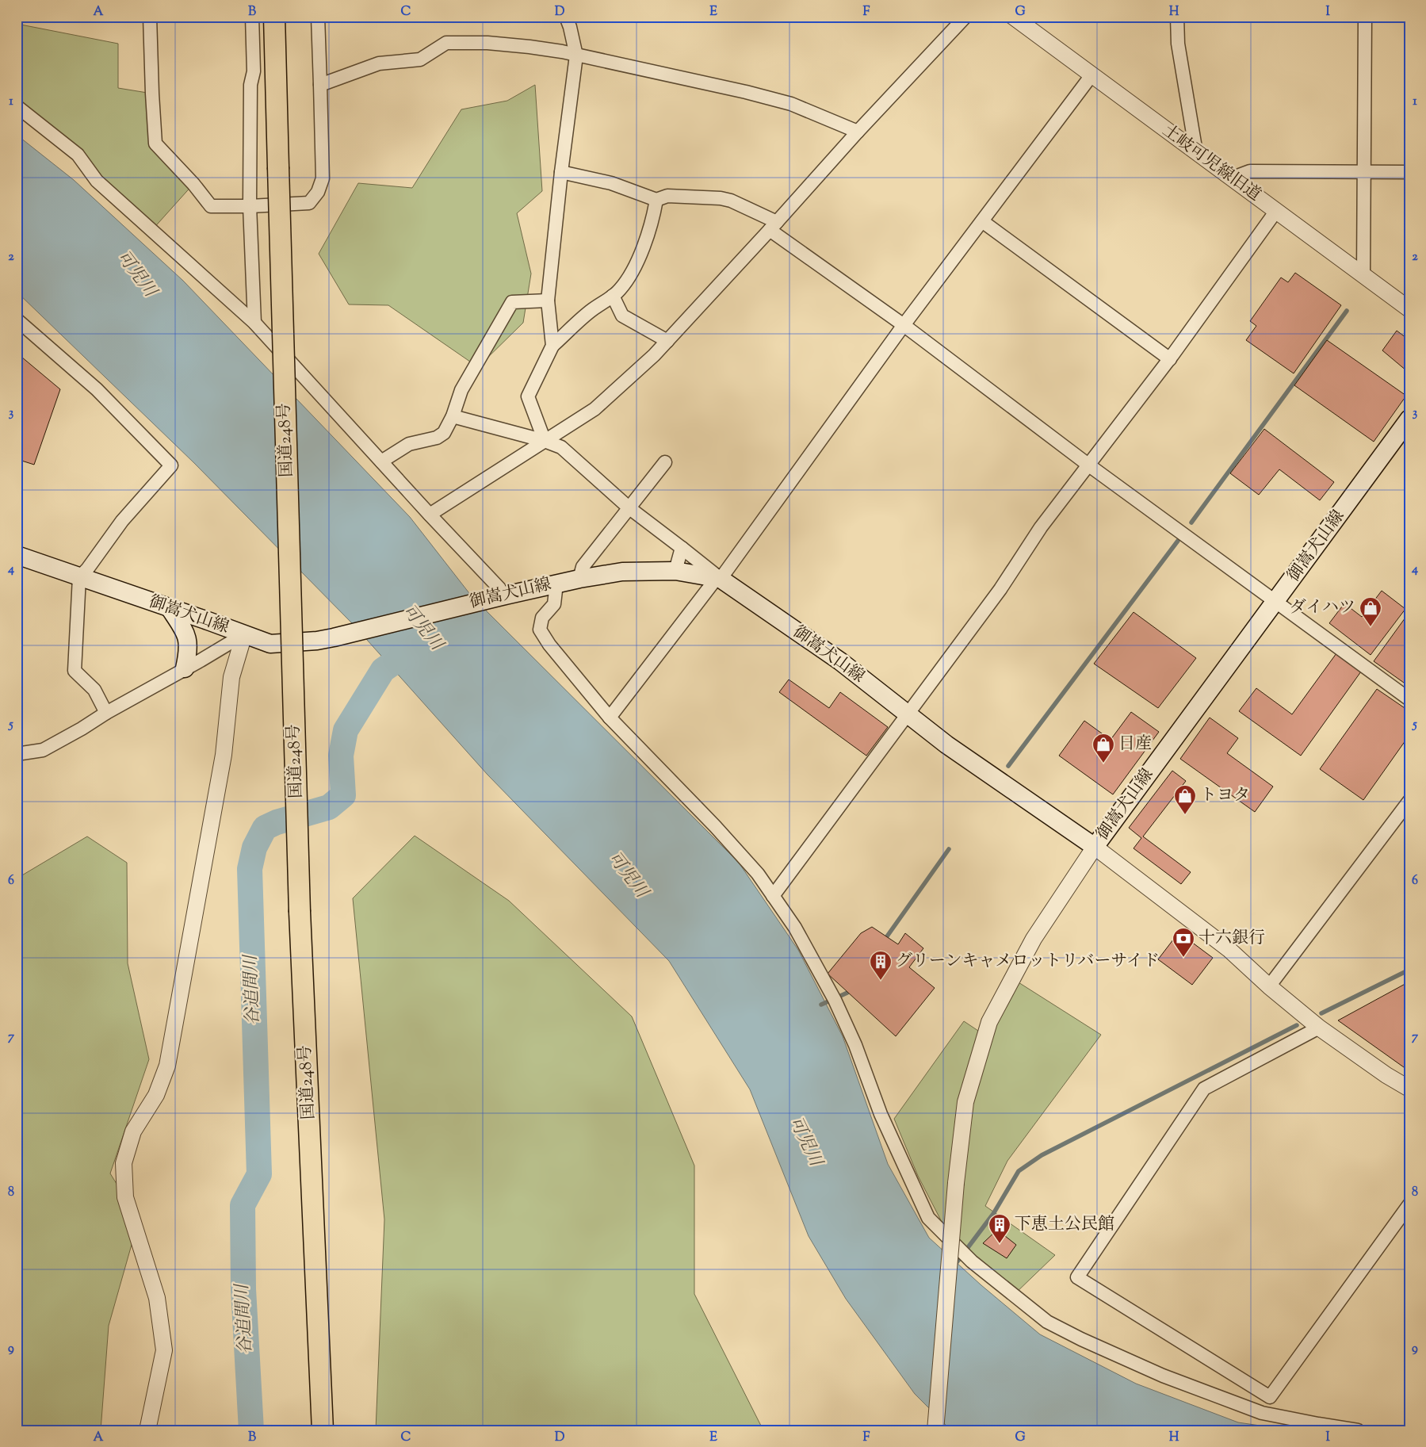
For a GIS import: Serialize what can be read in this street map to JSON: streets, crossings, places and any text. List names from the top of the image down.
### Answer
{
  "streets": {
    "highway": ["国道248号"],
    "main road": ["御嵩犬山線"],
    "street": ["土岐可児線旧道"]
  },
  "water": ["可児川", "谷追間川"],
  "places": {
    "shop": ["ダイハツ", "日産", "トヨタ"],
    "bank": ["十六銀行"],
    "building": ["グリーンキャメロットリバーサイド", "下恵土公民館"]
  },
  "grid": {
    "columns": [
      "A",
      "B",
      "C",
      "D",
      "E",
      "F",
      "G",
      "H",
      "I"
    ],
    "rows": [
      "1",
      "2",
      "3",
      "4",
      "5",
      "6",
      "7",
      "8",
      "9"
    ]
  }
}
